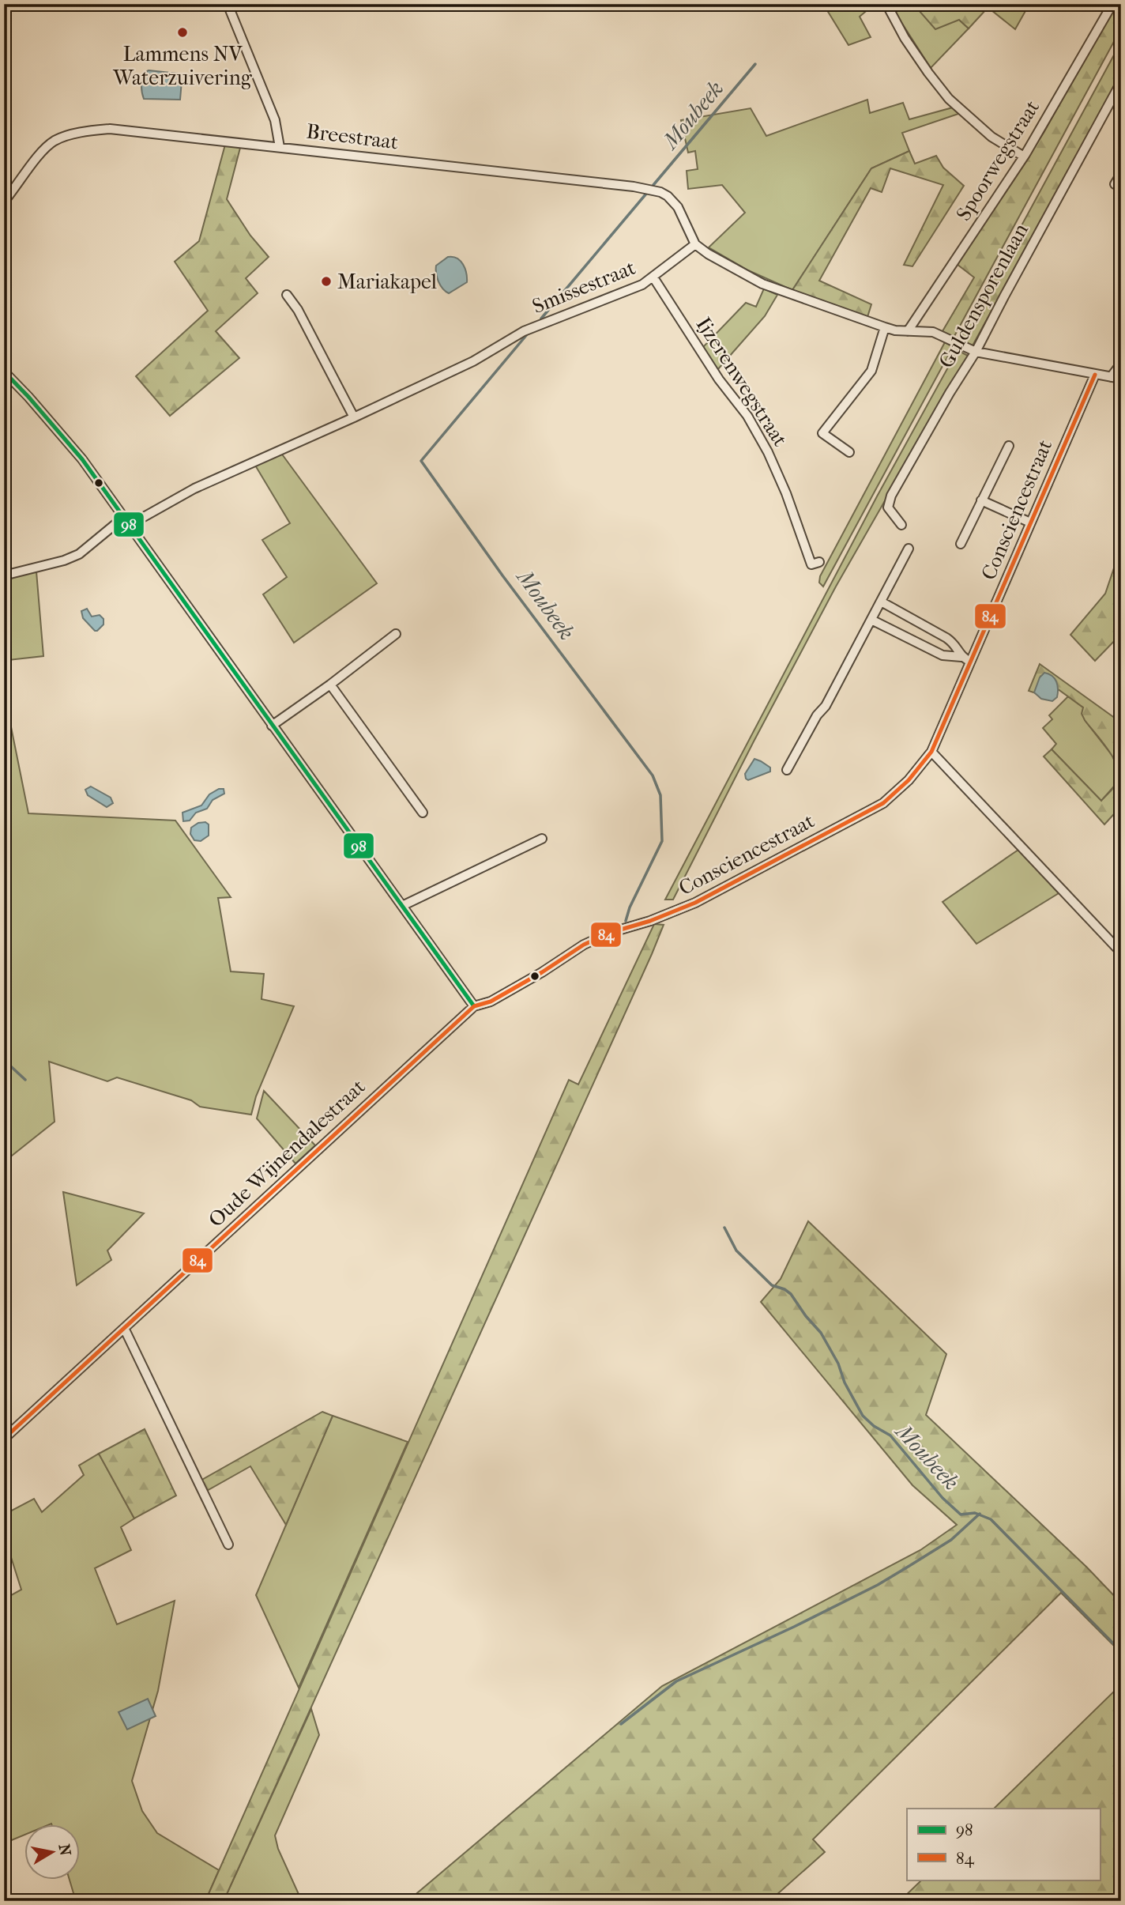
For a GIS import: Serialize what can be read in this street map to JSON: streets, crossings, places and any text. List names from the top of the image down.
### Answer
{
  "streets": {
    "street": [
      "Breestraat",
      "Spoorwegstraat",
      "Smissestraat",
      "Guldensporenlaan",
      "Ijzerenwegstraat",
      "Consciencestraat",
      "Oude Wijnendalestraat"
    ]
  },
  "crossings": [
    ["Breestraat", "Smissestraat"],
    ["Smissestraat", "Ijzerenwegstraat"],
    ["Consciencestraat", "Oude Wijnendalestraat"]
  ],
  "water": ["Moubeek"],
  "places": ["Lammens NV Waterzuivering", "Mariakapel"],
  "lines": ["transit line 98", "transit line 84"],
  "legend": ["98", "84"],
  "north": "right"
}
